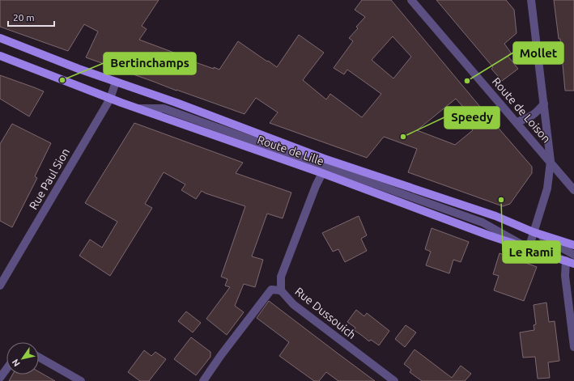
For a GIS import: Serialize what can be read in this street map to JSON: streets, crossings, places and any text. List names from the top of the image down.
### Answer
{
  "streets": {
    "main road": ["Route de Lille"],
    "street": ["Route de Loison", "Rue Paul Sion", "Rue Dussouich"]
  },
  "crossings": [
    ["Route de Lille", "Rue Paul Sion"],
    ["Route de Lille", "Rue Dussouich"]
  ],
  "places": [
    "Bertinchamps",
    "Mollet",
    "Speedy",
    "Le Rami"
  ],
  "scale_bar": "20 m",
  "north": "bottom left"
}
